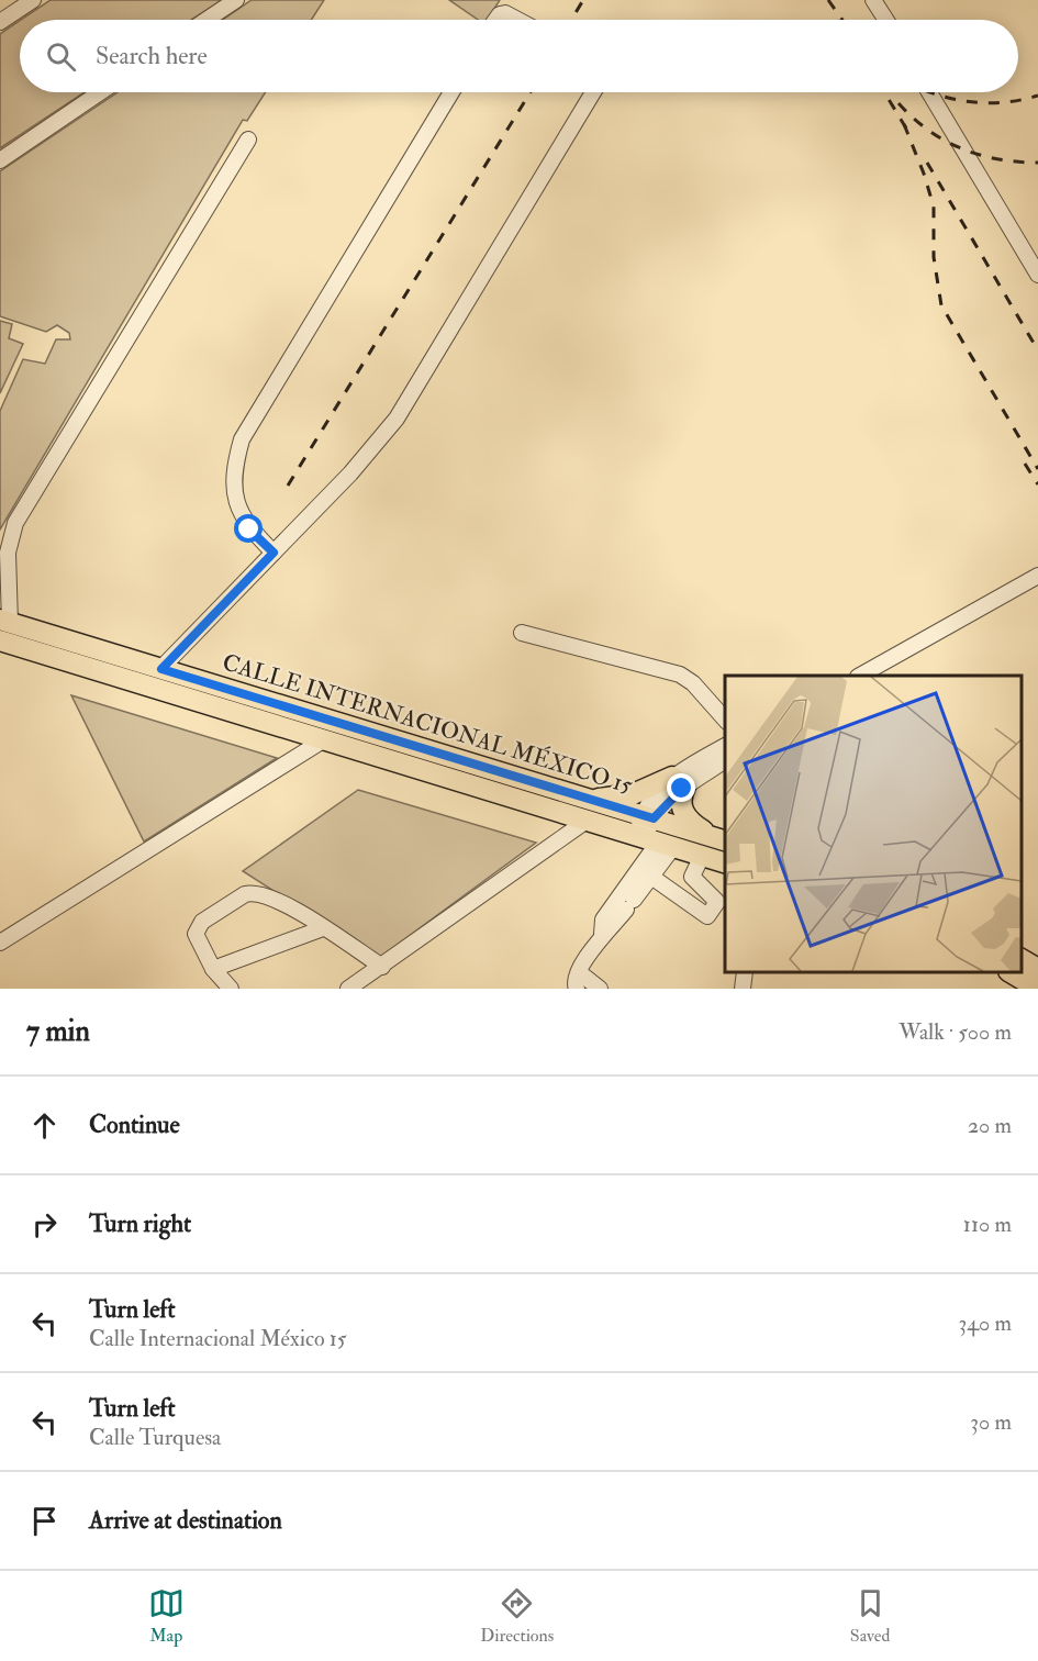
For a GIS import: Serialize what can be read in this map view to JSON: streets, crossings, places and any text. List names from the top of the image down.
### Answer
{
  "streets": {
    "main road": ["CALLE INTERNACIONAL MÉXICO 15"]
  },
  "page": {
    "search": "Search here",
    "heading": ["7 min", "Walk · 500 m"],
    "list": [
      ["Continue", "20 m"],
      ["Turn right", "110 m"],
      ["Turn left", "Calle Internacional México 15", "340 m"],
      ["Turn left", "Calle Turquesa", "30 m"],
      "Arrive at destination"
    ],
    "nav": ["Map", "Directions", "Saved"]
  }
}
